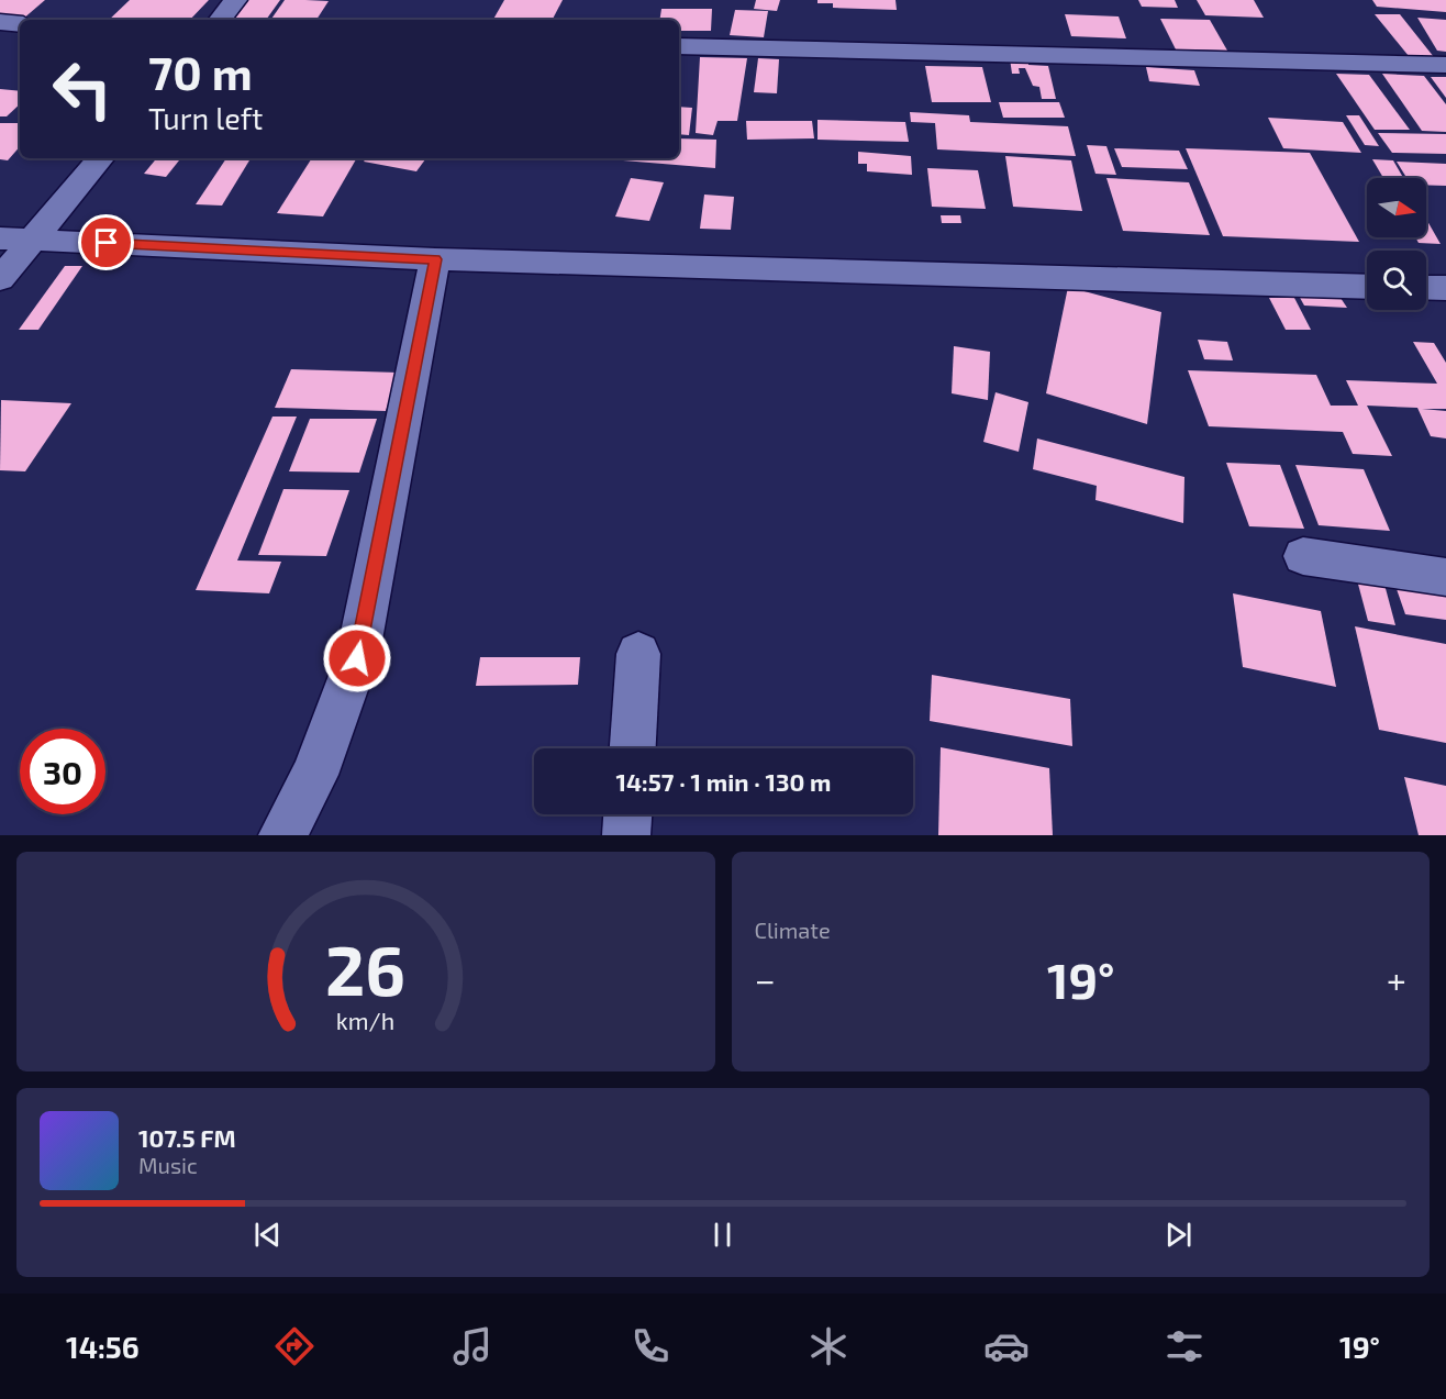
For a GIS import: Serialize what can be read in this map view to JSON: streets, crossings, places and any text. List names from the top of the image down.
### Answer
{
  "north": "right",
  "page": {
    "turn": ["70 m", "Turn left"],
    "limit": "30",
    "trip": "14:57 · 1 min · 130 m",
    "tile": "Climate",
    "heat": ["−", "19°", "+"],
    "song": ["107.5 FM", "Music"],
    "tabs": ["14:56", "19°"],
    "gauge": ["26", "km/h"]
  }
}
